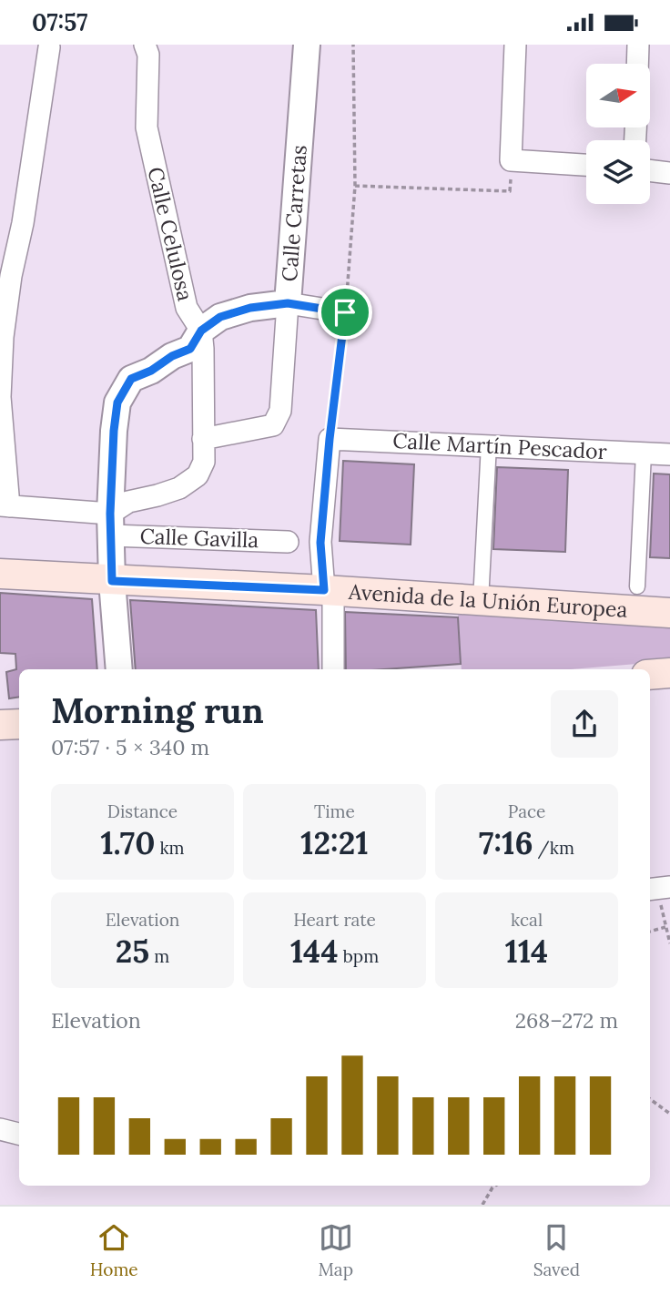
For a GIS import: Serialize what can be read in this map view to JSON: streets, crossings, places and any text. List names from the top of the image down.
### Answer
{
  "streets": {
    "main road": ["Avenida de la Unión Europea"],
    "street": [
      "Calle Carretas",
      "Calle Celulosa",
      "Calle Martín Pescador",
      "Calle Gavilla"
    ]
  },
  "crossings": [
    ["Calle Carretas", "Calle Celulosa"],
    ["Calle Celulosa", "Calle Gavilla"]
  ],
  "north": "right",
  "page": {
    "status": "07:57",
    "heading": ["Morning run", "07:57 · 5 × 340 m"],
    "stats": [
      ["Distance", "1.70 km"],
      ["Time", "12:21"],
      ["Pace", "7:16 /km"],
      ["Elevation", "25 m"],
      ["Heart rate", "144 bpm"],
      ["kcal", "114"]
    ],
    "chart": ["Elevation", "268–272 m"],
    "tabs": ["Home", "Map", "Saved"]
  }
}
